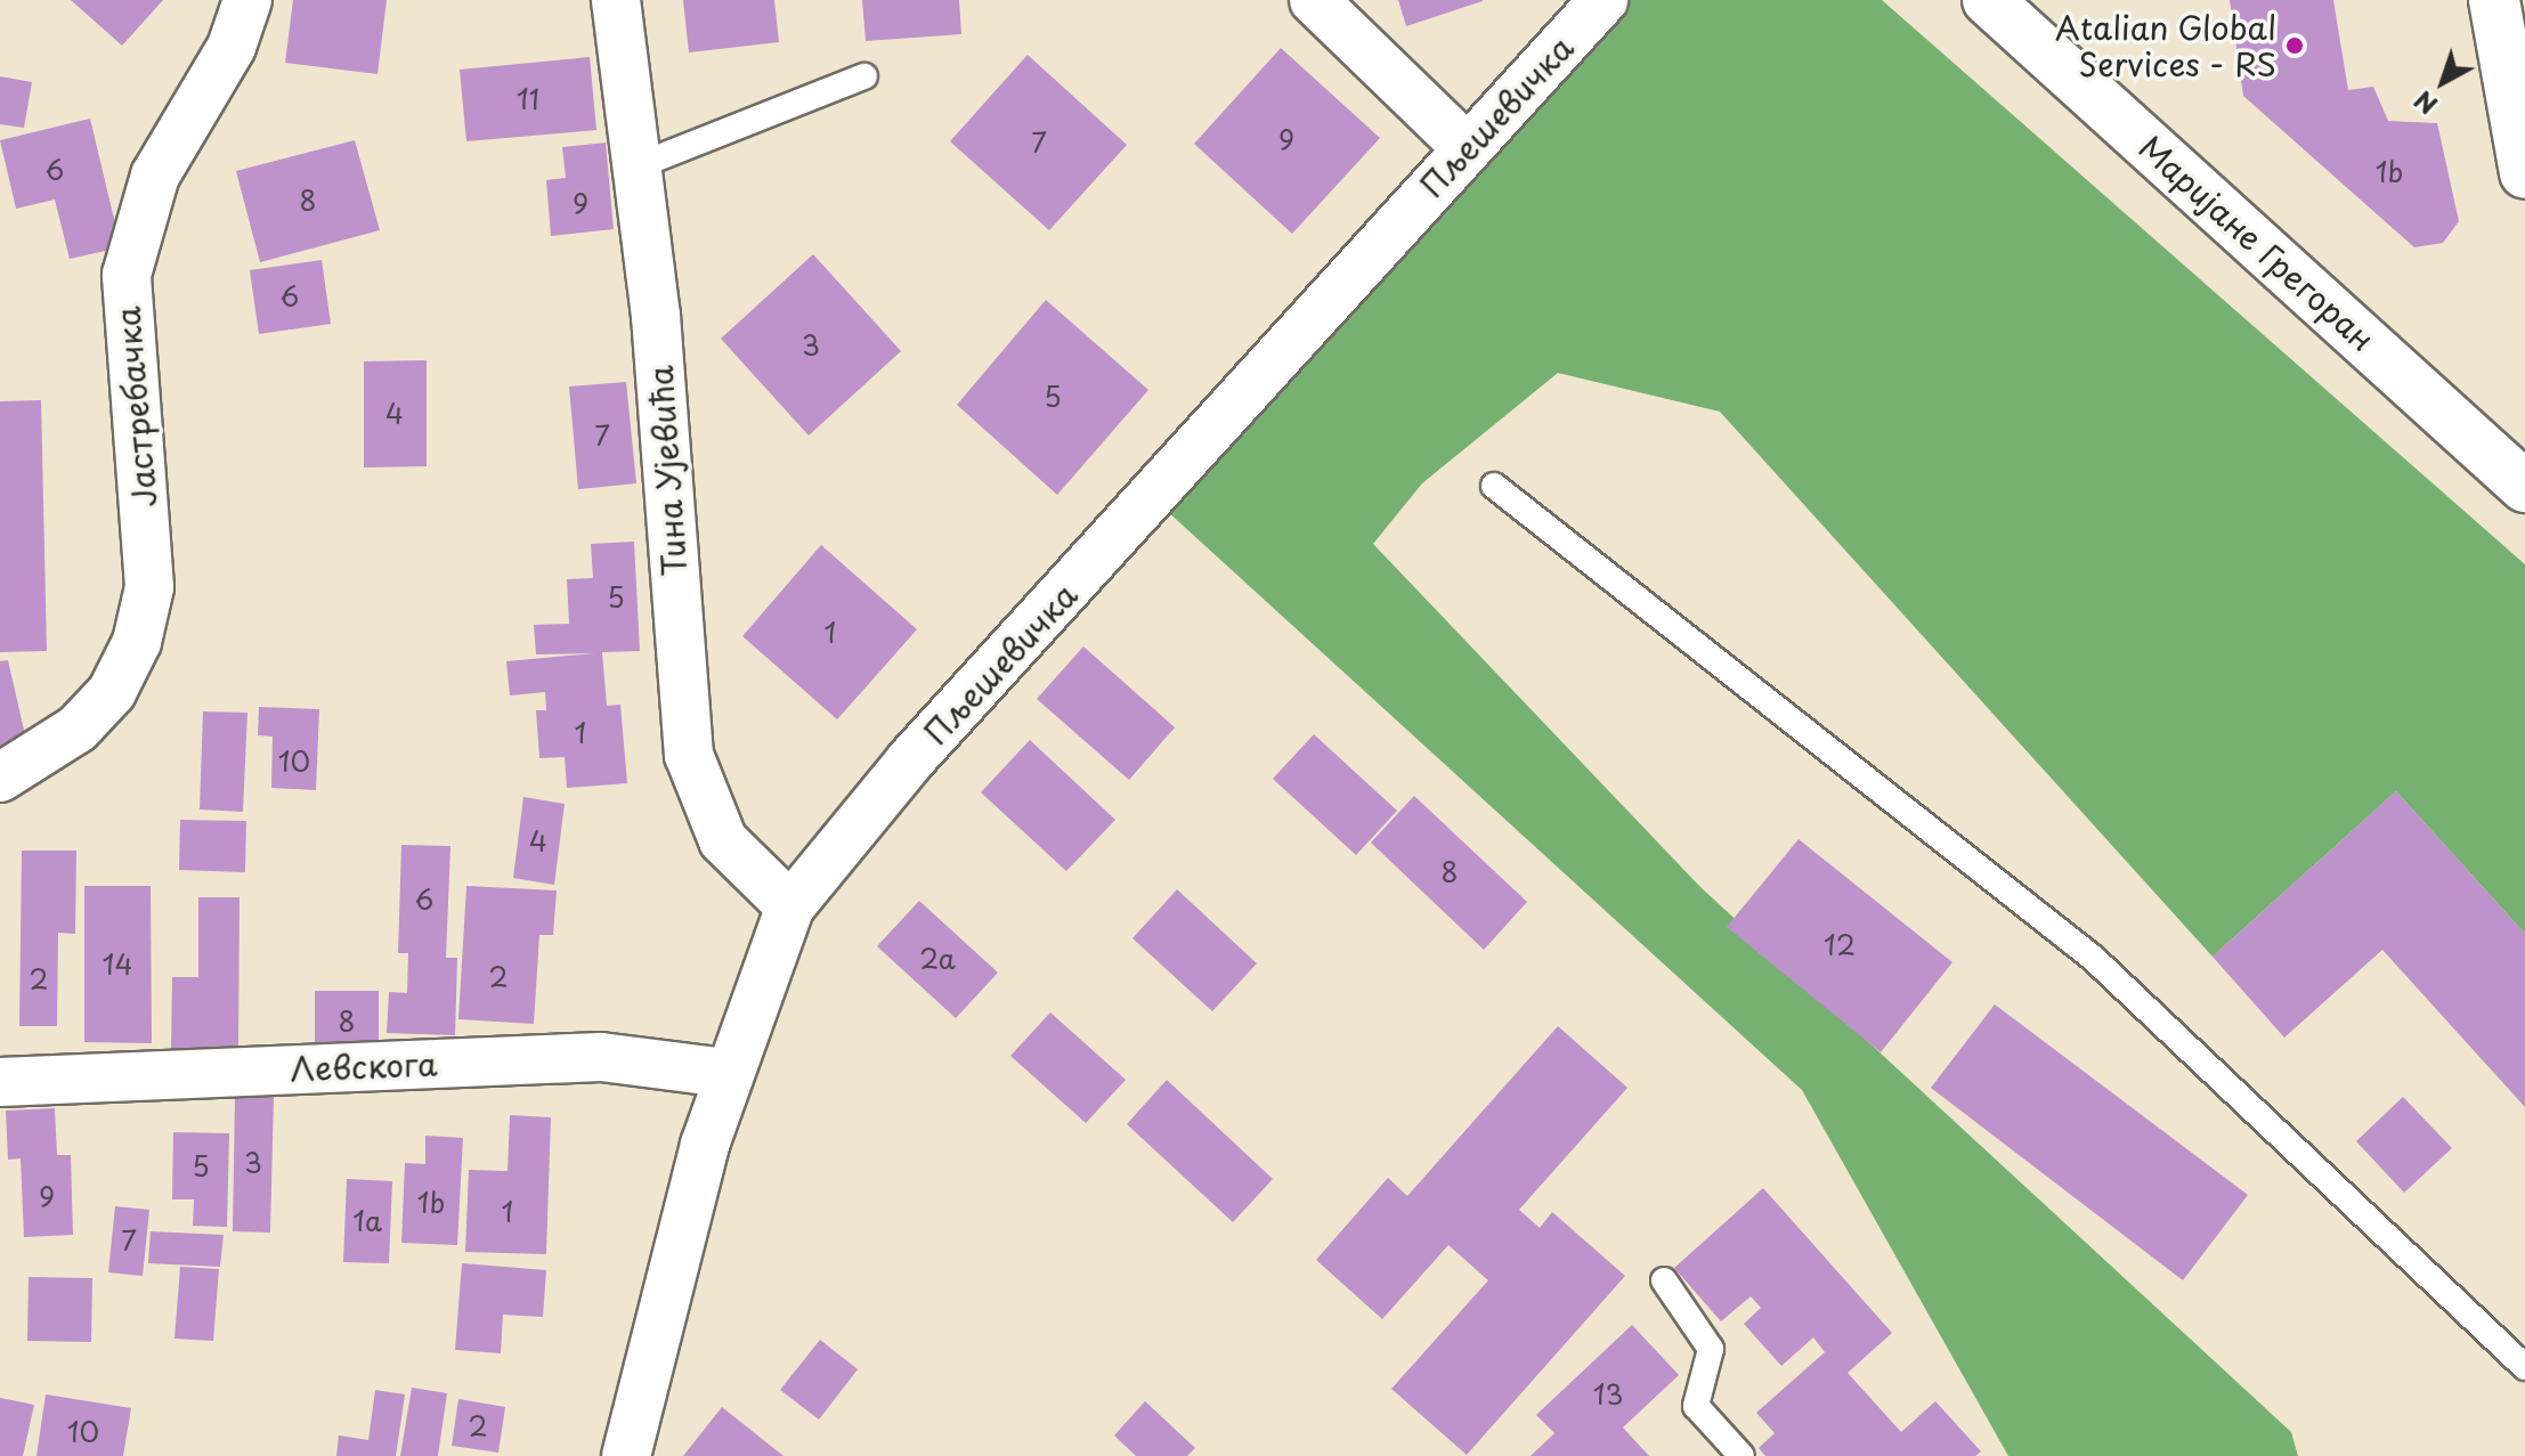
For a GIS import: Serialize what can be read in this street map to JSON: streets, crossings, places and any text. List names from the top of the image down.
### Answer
{
  "streets": {
    "street": [
      "Пљешевичка",
      "Маријане Грегоран",
      "Јастребачка",
      "Тина Ујевића",
      "Левскога"
    ]
  },
  "crossings": [
    ["Пљешевичка", "Тина Ујевића"],
    ["Пљешевичка", "Левскога"]
  ],
  "places": ["Atalian Global Services - RS"],
  "house_numbers": [
    "11",
    "9",
    "7",
    "6",
    "1b",
    "8",
    "9",
    "6",
    "3",
    "5",
    "4",
    "7",
    "5",
    "1",
    "1",
    "10",
    "4",
    "8",
    "6",
    "12",
    "2a",
    "14",
    "2",
    "2",
    "8",
    "3",
    "5",
    "9",
    "1b",
    "1",
    "1a",
    "7",
    "13",
    "2",
    "10"
  ],
  "north": "bottom left"
}
